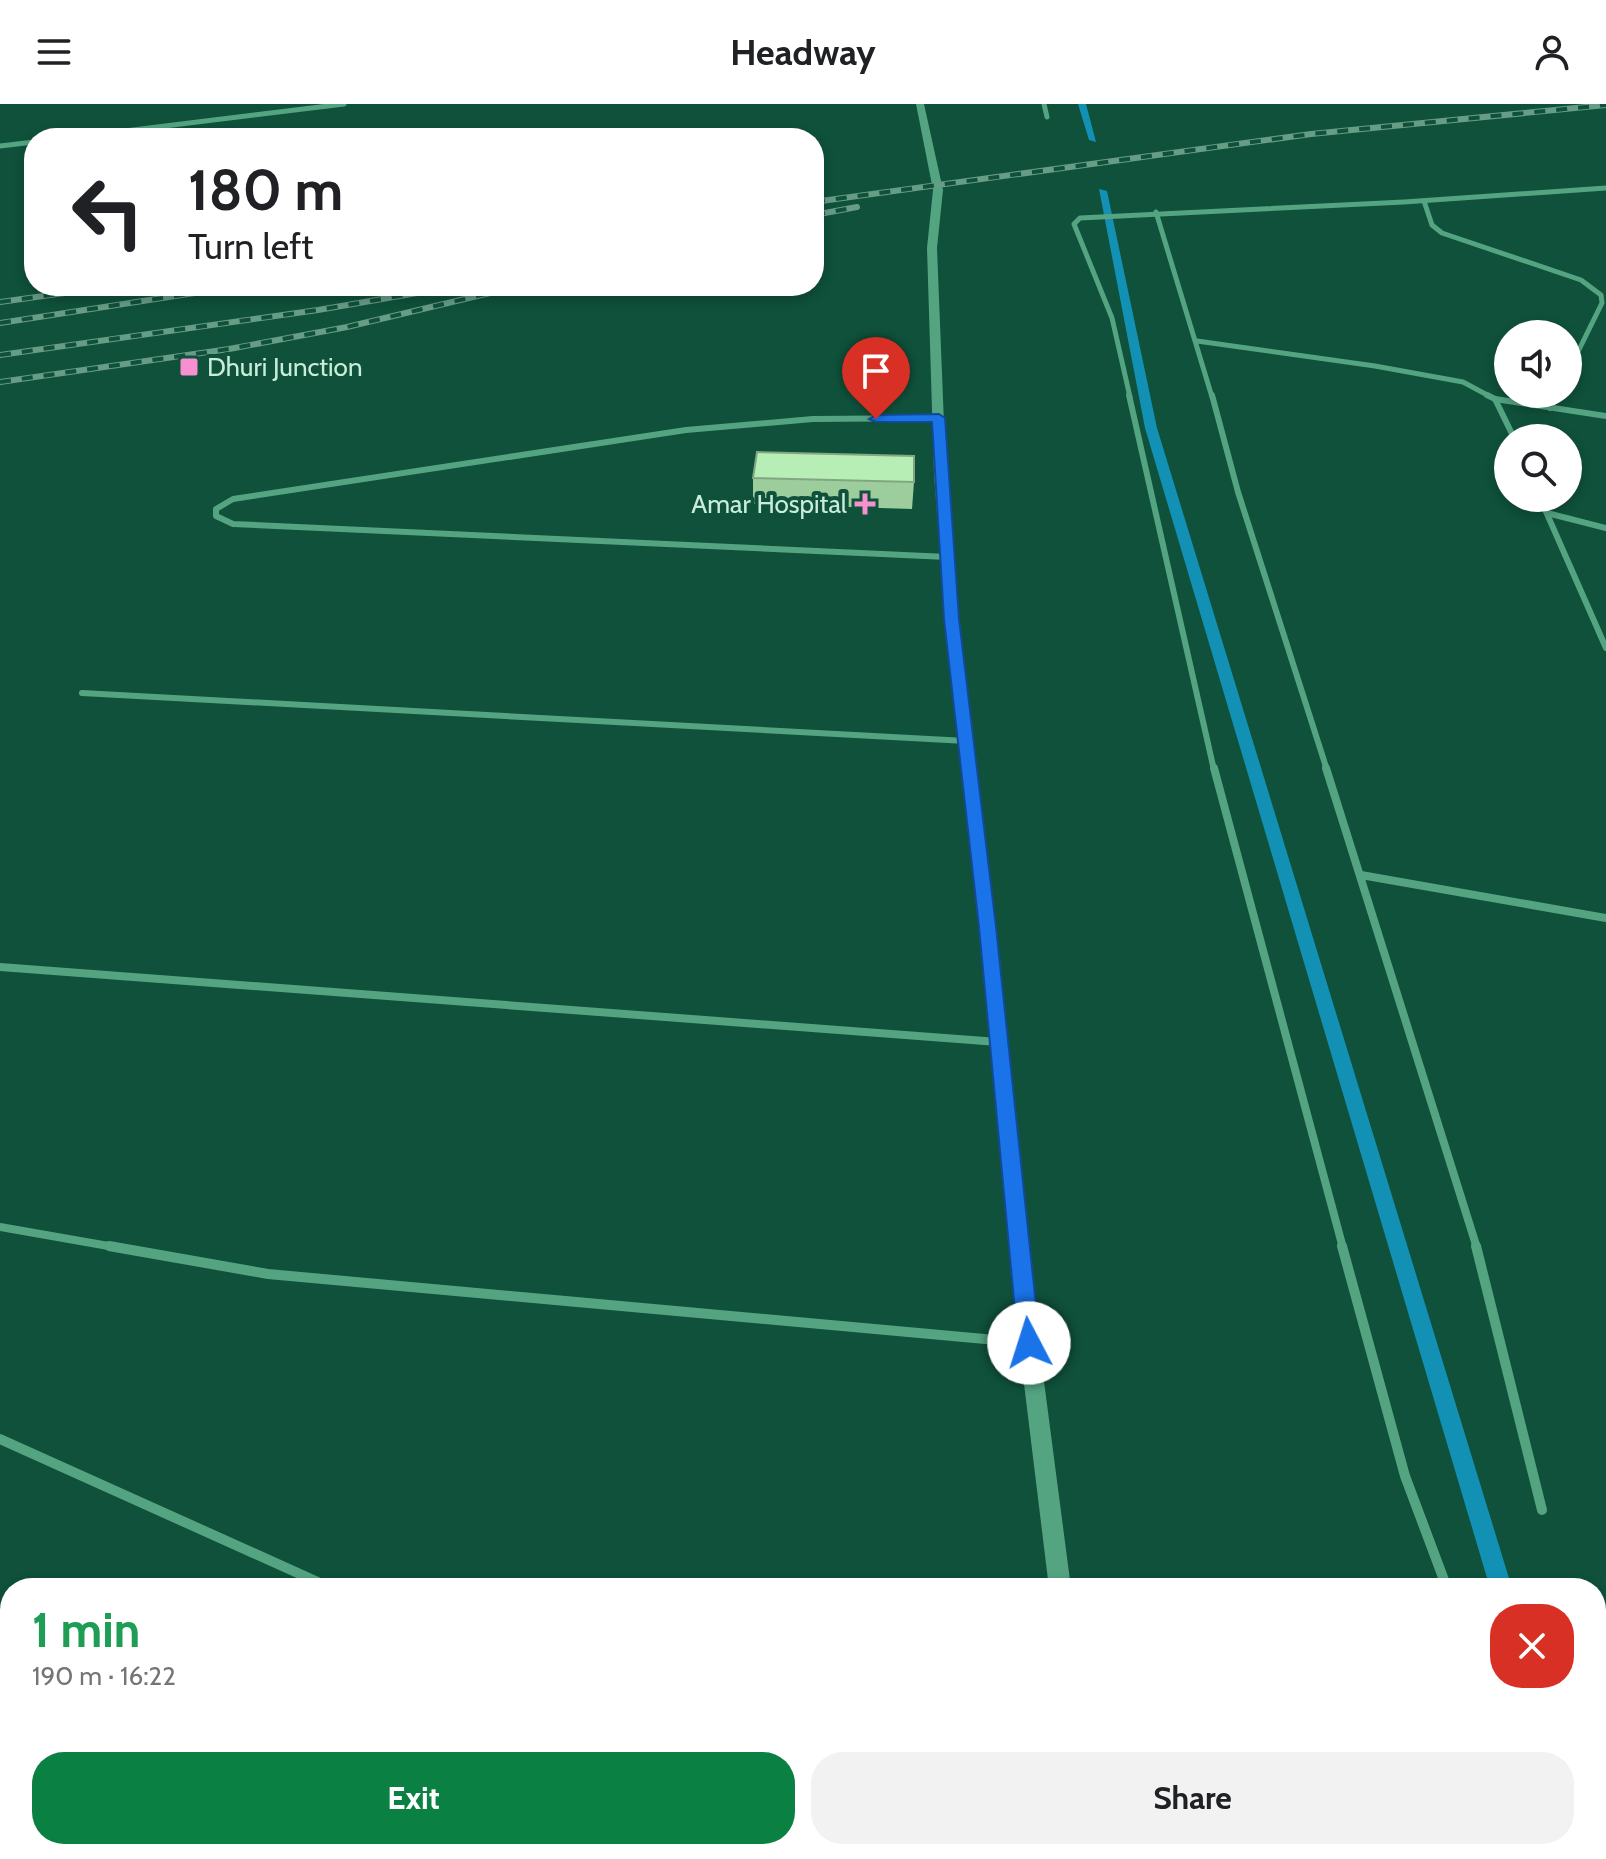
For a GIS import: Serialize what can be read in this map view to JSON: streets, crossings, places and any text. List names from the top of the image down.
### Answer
{
  "places": {
    "transit": ["Dhuri Junction"],
    "health": ["Amar Hospital"]
  },
  "page": {
    "header": "Headway",
    "turn": ["180 m", "Turn left"],
    "heading": ["1 min", "190 m · 16:22"],
    "buttons": ["Exit", "Share"]
  }
}
